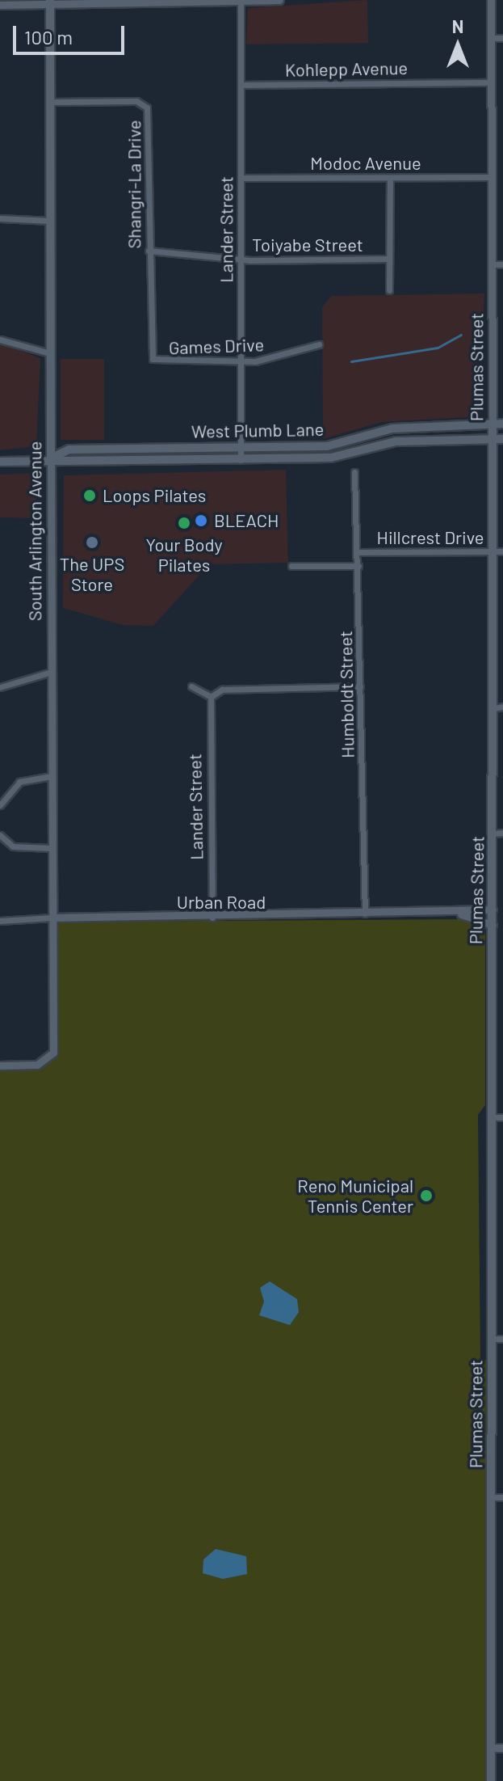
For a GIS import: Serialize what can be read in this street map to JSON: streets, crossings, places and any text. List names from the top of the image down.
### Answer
{
  "streets": {
    "main road": ["Plumas Street", "West Plumb Lane", "South Arlington Avenue"],
    "street": [
      "Kohlepp Avenue",
      "Modoc Avenue",
      "Shangri-La Drive",
      "Lander Street",
      "Toiyabe Street",
      "Games Drive",
      "Hillcrest Drive",
      "Humboldt Street",
      "Urban Road"
    ]
  },
  "crossings": [
    ["Kohlepp Avenue", "Lander Street"],
    ["Kohlepp Avenue", "Plumas Street"],
    ["Modoc Avenue", "Lander Street"],
    ["Modoc Avenue", "Plumas Street"],
    ["Shangri-La Drive", "Toiyabe Street"],
    ["Shangri-La Drive", "Games Drive"],
    ["Shangri-La Drive", "South Arlington Avenue"],
    ["Lander Street", "Toiyabe Street"],
    ["Lander Street", "Games Drive"],
    ["Lander Street", "West Plumb Lane"],
    ["Lander Street", "Urban Road"],
    ["Plumas Street", "West Plumb Lane"],
    ["Plumas Street", "Hillcrest Drive"],
    ["Plumas Street", "Urban Road"],
    ["West Plumb Lane", "South Arlington Avenue"],
    ["South Arlington Avenue", "Urban Road"],
    ["Hillcrest Drive", "Humboldt Street"],
    ["Humboldt Street", "Urban Road"]
  ],
  "places": [
    "Loops Pilates",
    "BLEACH",
    "Your Body Pilates",
    "The UPS Store",
    "Reno Municipal Tennis Center"
  ],
  "scale_bar": "100 m",
  "north": "top"
}
